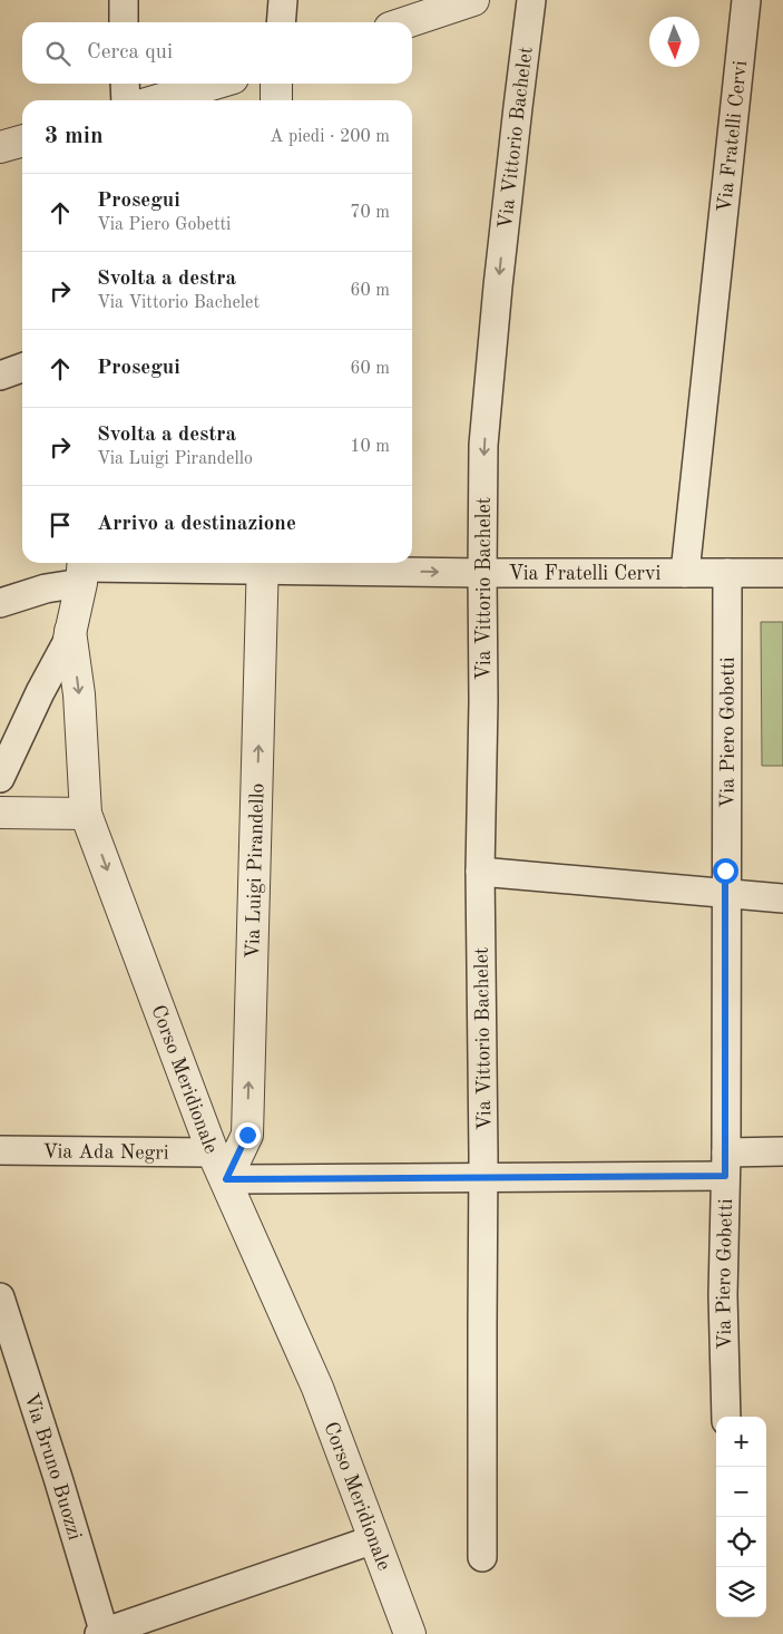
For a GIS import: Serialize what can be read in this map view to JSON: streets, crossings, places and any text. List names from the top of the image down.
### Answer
{
  "streets": {
    "street": [
      "Via Fratelli Cervi",
      "Via Vittorio Bachelet",
      "Via Piero Gobetti",
      "Via Luigi Pirandello",
      "Corso Meridionale",
      "Via Ada Negri",
      "Via Bruno Buozzi"
    ]
  },
  "crossings": [
    ["Via Fratelli Cervi", "Via Vittorio Bachelet"],
    ["Via Fratelli Cervi", "Via Piero Gobetti"],
    ["Via Fratelli Cervi", "Via Luigi Pirandello"],
    ["Via Vittorio Bachelet", "Via Ada Negri"],
    ["Via Luigi Pirandello", "Corso Meridionale"],
    ["Via Luigi Pirandello", "Via Ada Negri"],
    ["Corso Meridionale", "Via Ada Negri"]
  ],
  "one_way": ["Via Vittorio Bachelet", "Corso Meridionale"],
  "north": "bottom",
  "page": {
    "search": "Cerca qui",
    "heading": ["3 min", "A piedi · 200 m"],
    "list": [
      ["Prosegui", "Via Piero Gobetti", "70 m"],
      ["Svolta a destra", "Via Vittorio Bachelet", "60 m"],
      ["Prosegui", "60 m"],
      ["Svolta a destra", "Via Luigi Pirandello", "10 m"],
      "Arrivo a destinazione"
    ],
    "map_buttons": ["+", "−"]
  }
}
